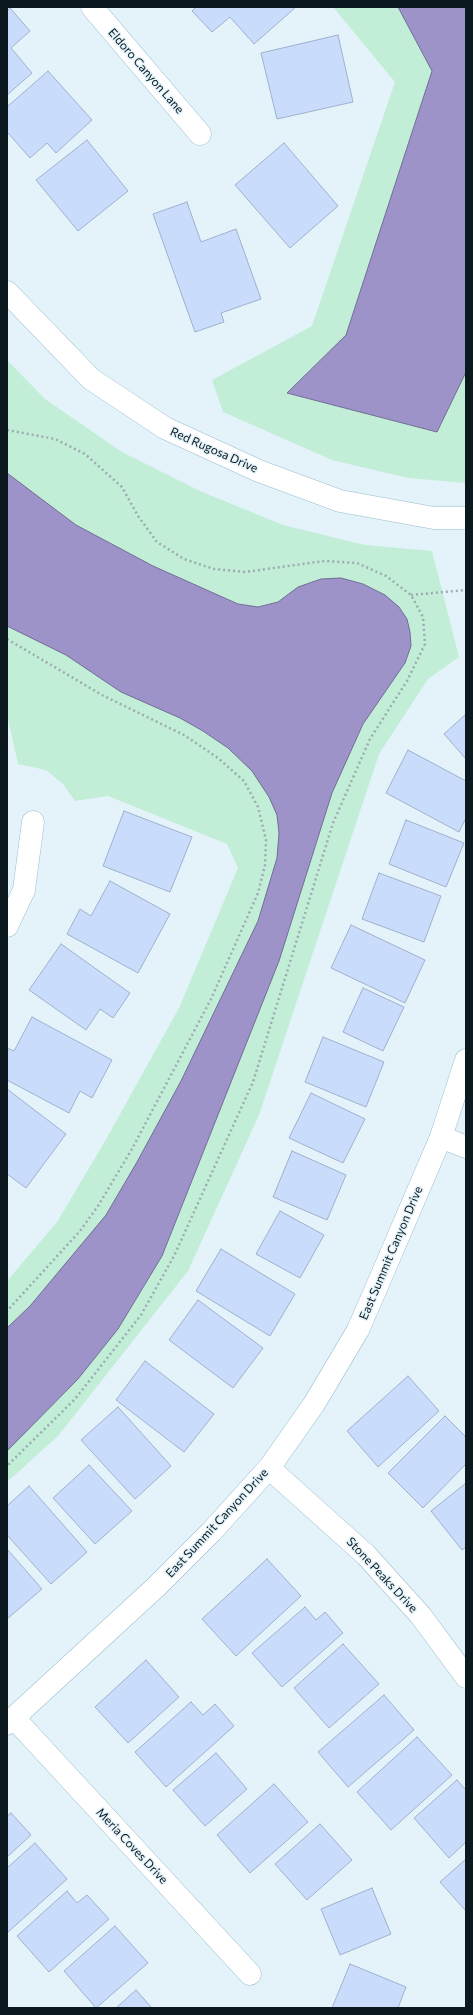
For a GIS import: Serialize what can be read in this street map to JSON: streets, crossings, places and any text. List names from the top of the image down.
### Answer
{
  "streets": {
    "street": [
      "Eldoro Canyon Lane",
      "Red Rugosa Drive",
      "East Summit Canyon Drive",
      "Stone Peaks Drive",
      "Meria Coves Drive"
    ]
  },
  "crossings": [
    ["East Summit Canyon Drive", "Stone Peaks Drive"],
    ["East Summit Canyon Drive", "Meria Coves Drive"]
  ]
}
